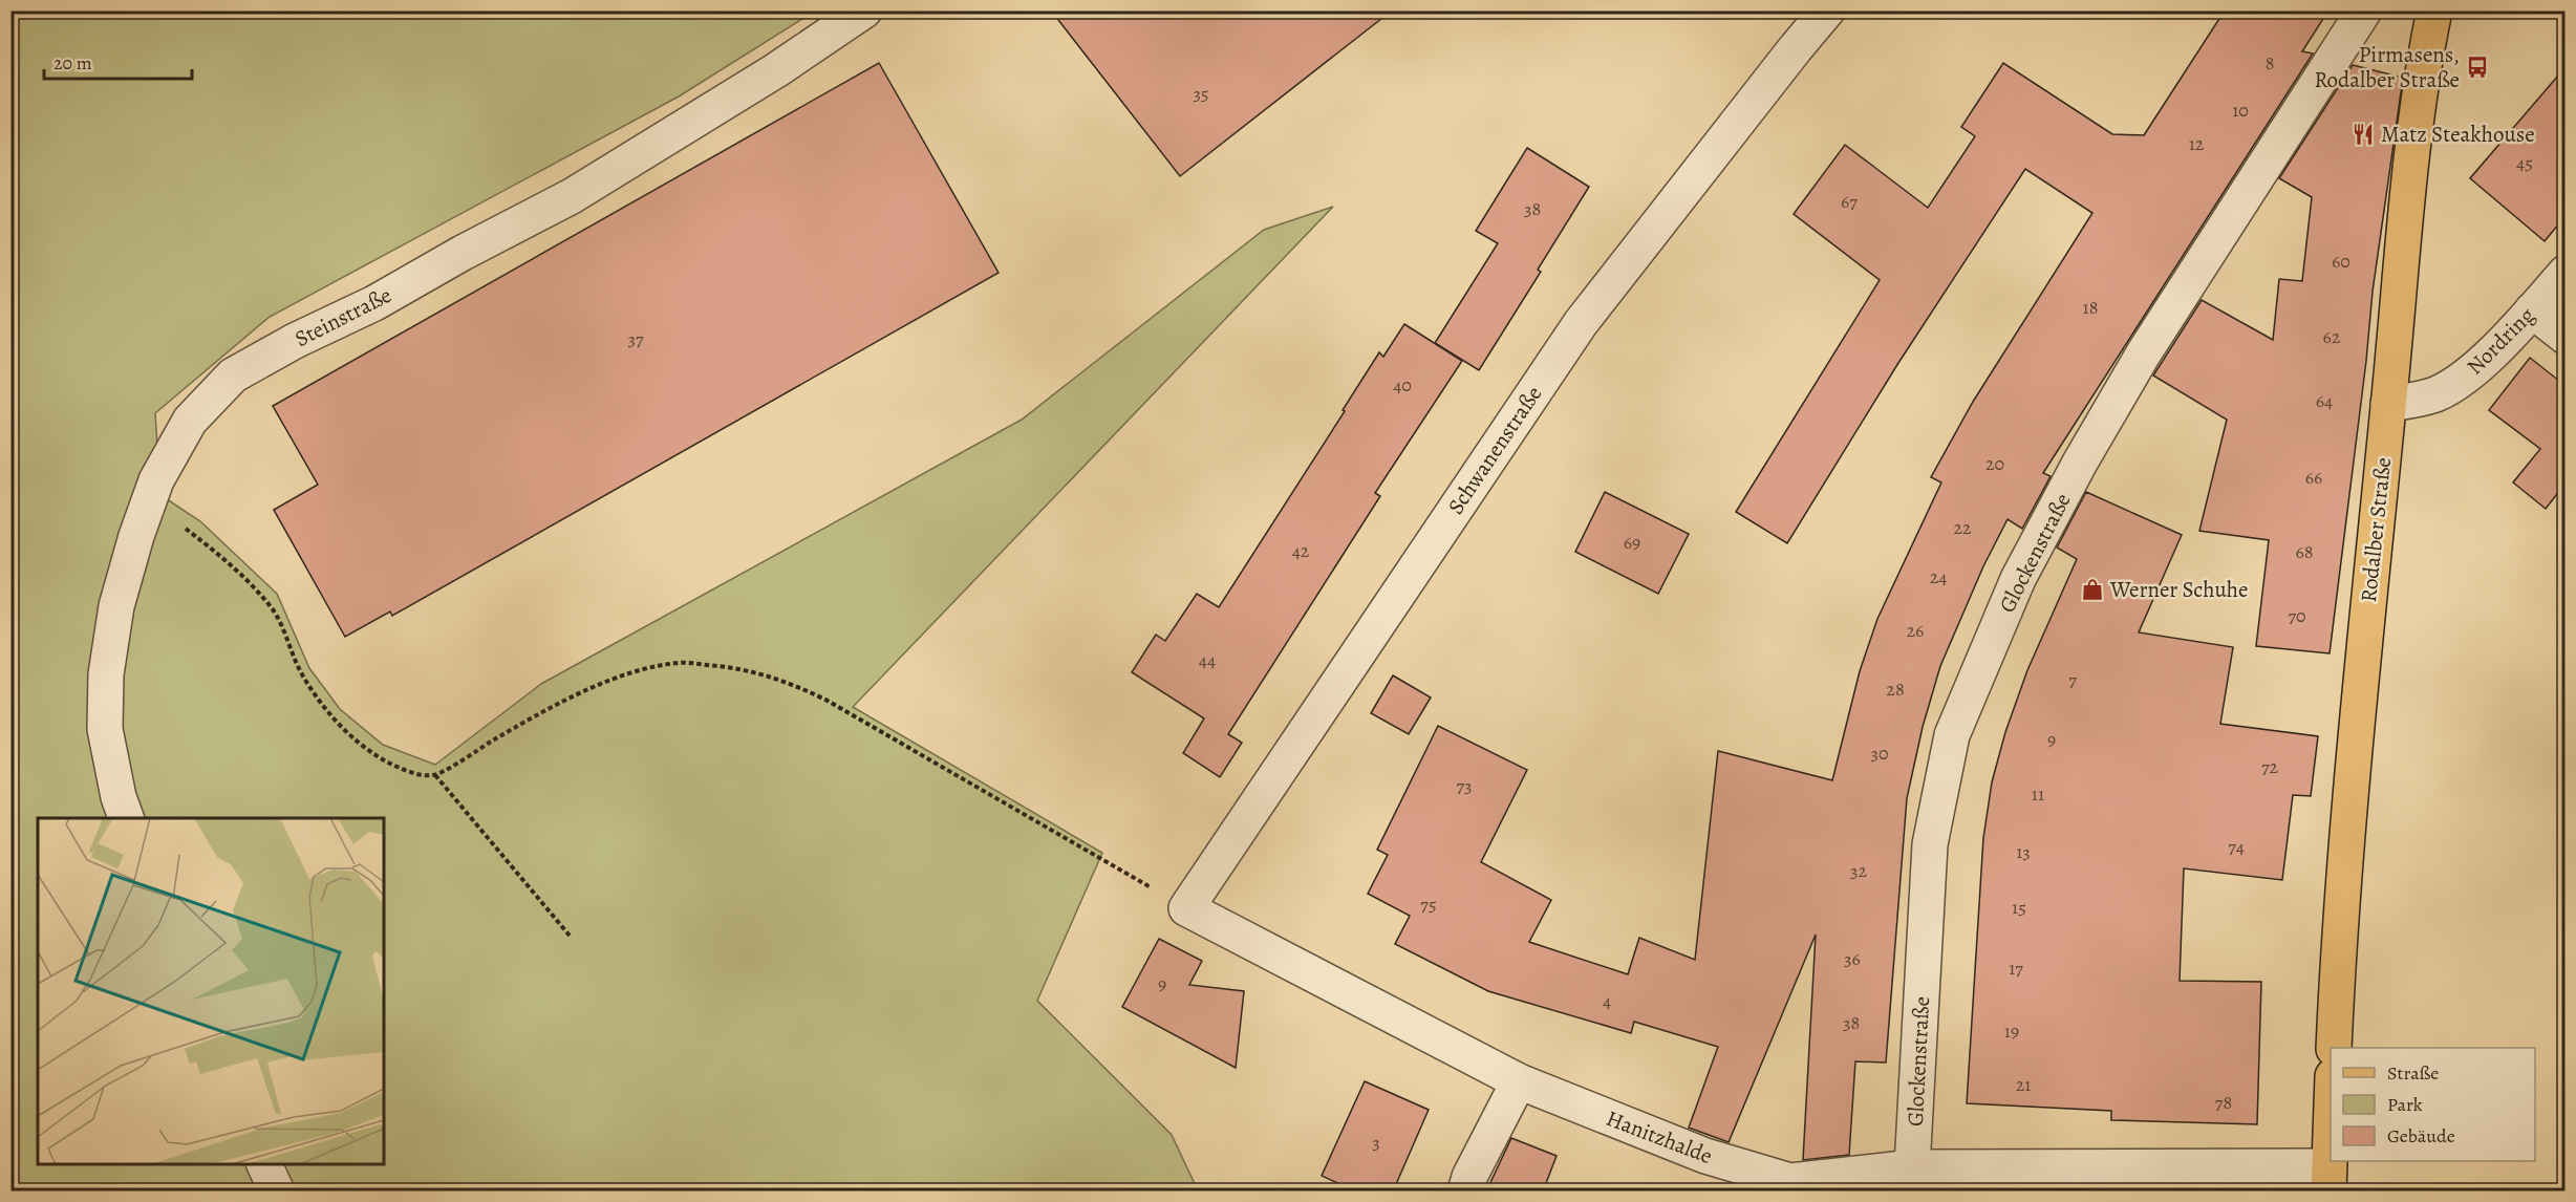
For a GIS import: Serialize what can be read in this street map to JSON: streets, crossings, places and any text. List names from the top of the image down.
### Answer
{
  "streets": {
    "main road": ["Rodalber Straße"],
    "street": [
      "Steinstraße",
      "Nordring",
      "Schwanenstraße",
      "Glockenstraße",
      "Hanitzhalde"
    ]
  },
  "crossings": [
    ["Nordring", "Rodalber Straße"],
    ["Schwanenstraße", "Hanitzhalde"],
    ["Glockenstraße", "Hanitzhalde"]
  ],
  "places": {
    "bus stop": ["Pirmasens, Rodalber Straße"],
    "restaurant": ["Matz Steakhouse"],
    "shop": ["Werner Schuhe"]
  },
  "house_numbers": [
    "8",
    "35",
    "10",
    "12",
    "45",
    "67",
    "38",
    "60",
    "18",
    "62",
    "37",
    "40",
    "64",
    "20",
    "66",
    "22",
    "69",
    "42",
    "68",
    "24",
    "70",
    "26",
    "44",
    "7",
    "28",
    "9",
    "30",
    "72",
    "73",
    "11",
    "74",
    "13",
    "32",
    "75",
    "15",
    "36",
    "17",
    "9",
    "4",
    "38",
    "19",
    "21",
    "78",
    "3"
  ],
  "legend": ["Straße", "Park", "Gebäude"],
  "scale_bar": "20 m"
}
